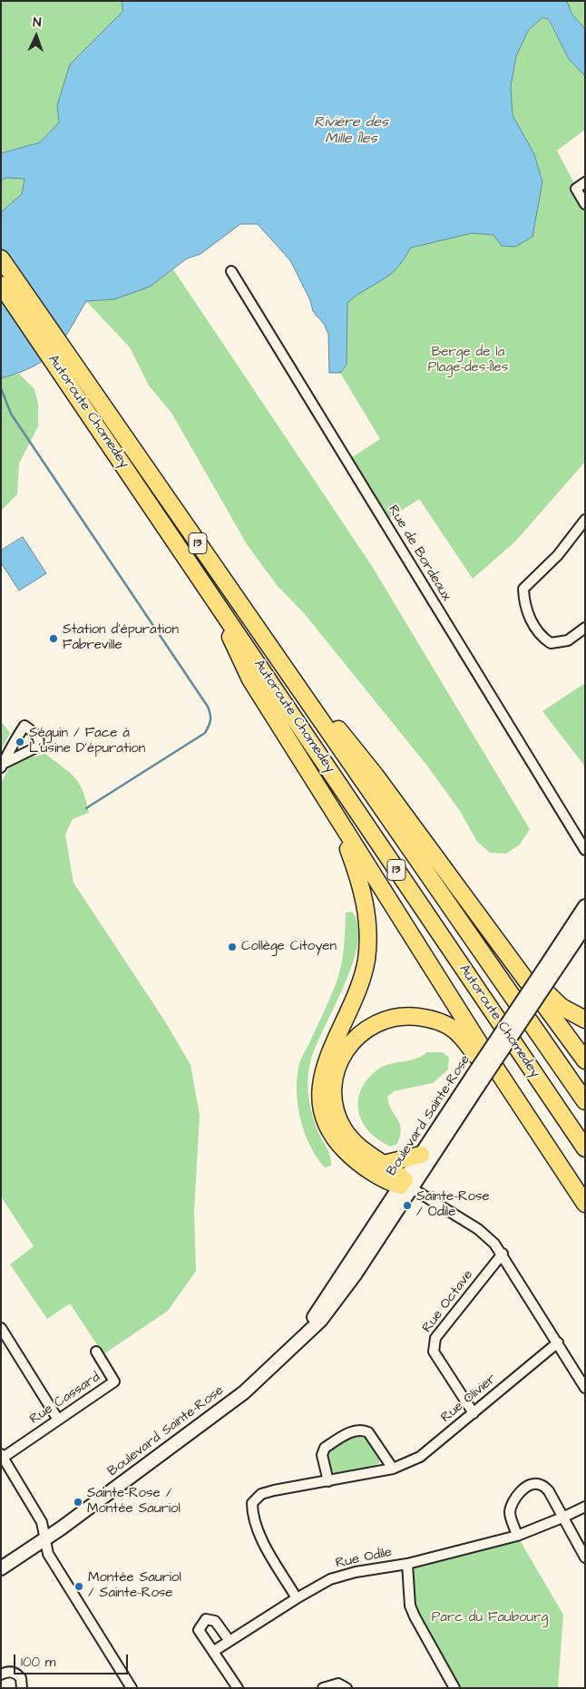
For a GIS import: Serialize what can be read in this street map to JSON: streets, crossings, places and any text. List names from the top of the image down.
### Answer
{
  "streets": {
    "highway": ["Autoroute Chomedey", "13"],
    "street": [
      "Rue de Bordeaux",
      "Boulevard Sainte-Rose",
      "Rue Octave",
      "Rue Cassard",
      "Rue Olivier",
      "Rue Odile"
    ]
  },
  "crossings": [
    ["Rue Octave", "Rue Olivier"],
    ["Rue Olivier", "Rue Odile"]
  ],
  "water": ["Rivière des Mille Îles"],
  "parks": ["Berge de la Plage-des-Îles", "Parc du Faubourg"],
  "places": [
    "Station d'épuration Fabreville",
    "Séguin / Face à L'usine D'épuration",
    "Collège Citoyen",
    "Sainte-Rose / Odile",
    "Sainte-Rose / Montée Sauriol",
    "Montée Sauriol / Sainte-Rose"
  ],
  "scale_bar": "100 m",
  "north": "top"
}
